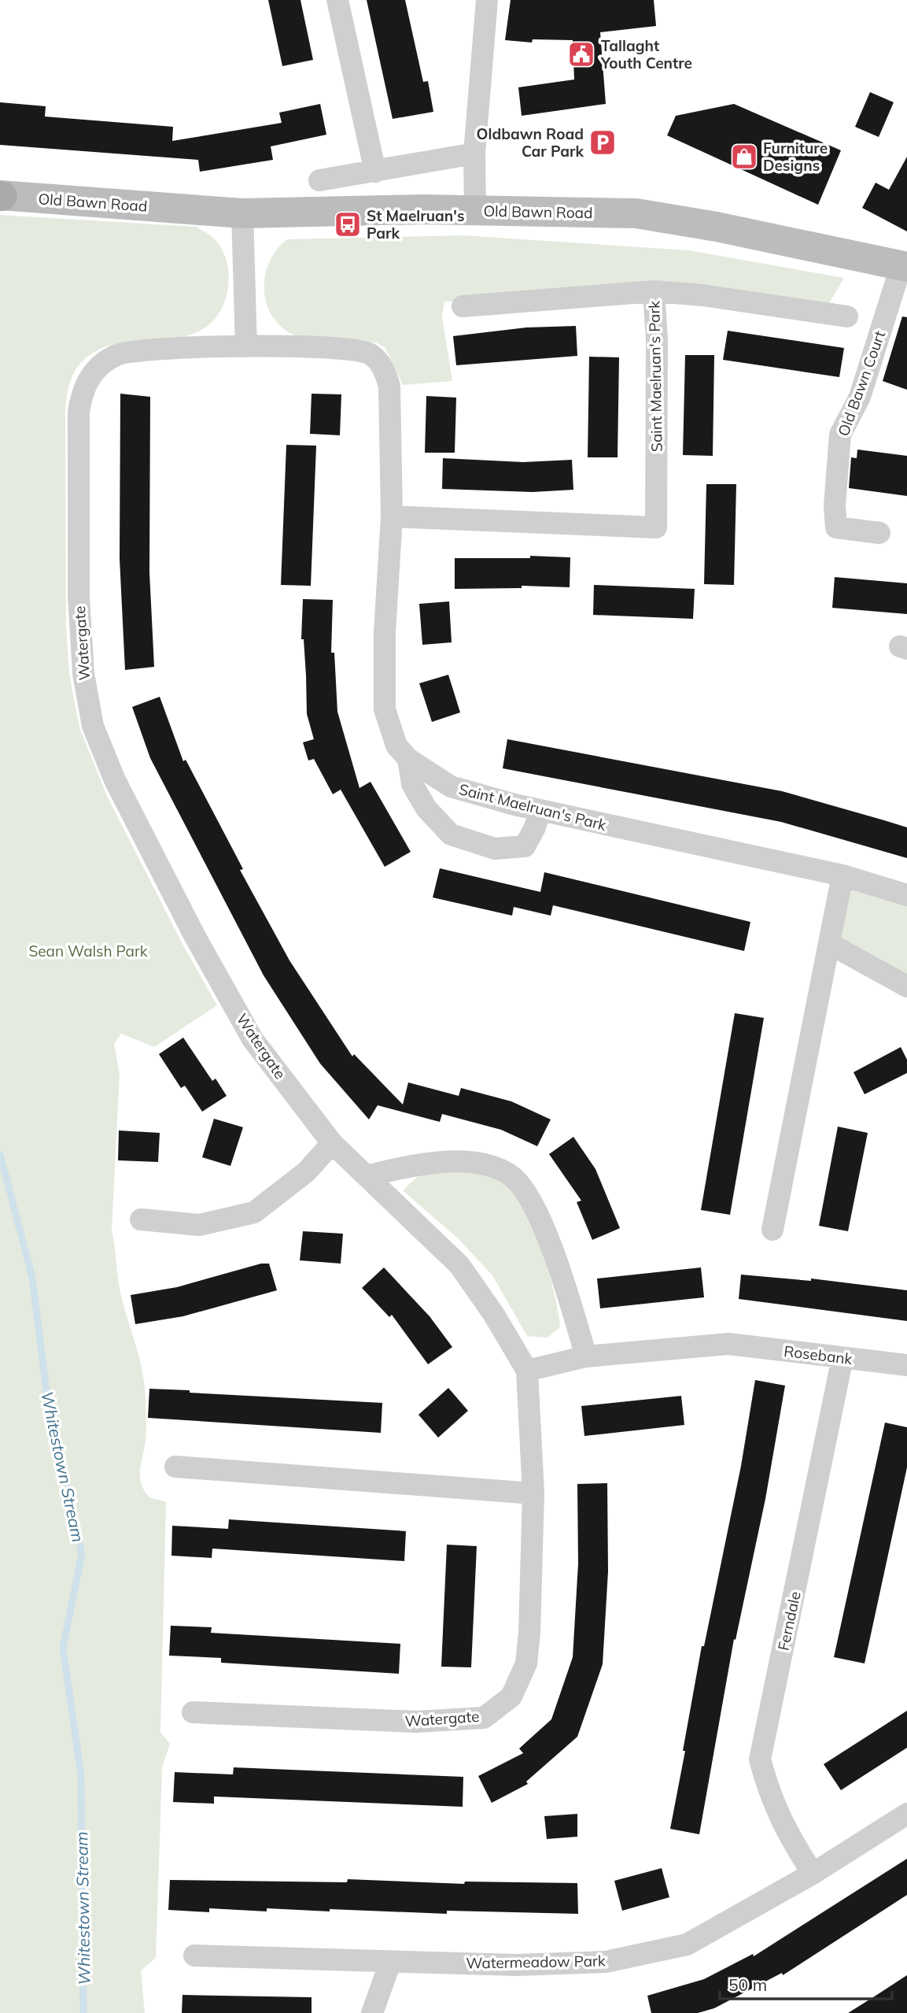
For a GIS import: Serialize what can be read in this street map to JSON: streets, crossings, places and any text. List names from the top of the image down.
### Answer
{
  "streets": {
    "main road": ["Old Bawn Road"],
    "street": [
      "Saint Maelruan's Park",
      "Old Bawn Court",
      "Watergate",
      "Rosebank",
      "Ferndale",
      "Watermeadow Park"
    ]
  },
  "crossings": [
    ["Old Bawn Road", "Old Bawn Court"],
    ["Saint Maelruan's Park", "Watergate"],
    ["Rosebank", "Ferndale"],
    ["Ferndale", "Watermeadow Park"]
  ],
  "water": ["Whitestown Stream"],
  "parks": ["Sean Walsh Park"],
  "places": {
    "public building": ["Tallaght Youth Centre"],
    "parking": ["Oldbawn Road Car Park"],
    "shop": ["Furniture Designs"],
    "bus stop": ["St Maelruan's Park"]
  },
  "scale_bar": "50 m"
}
